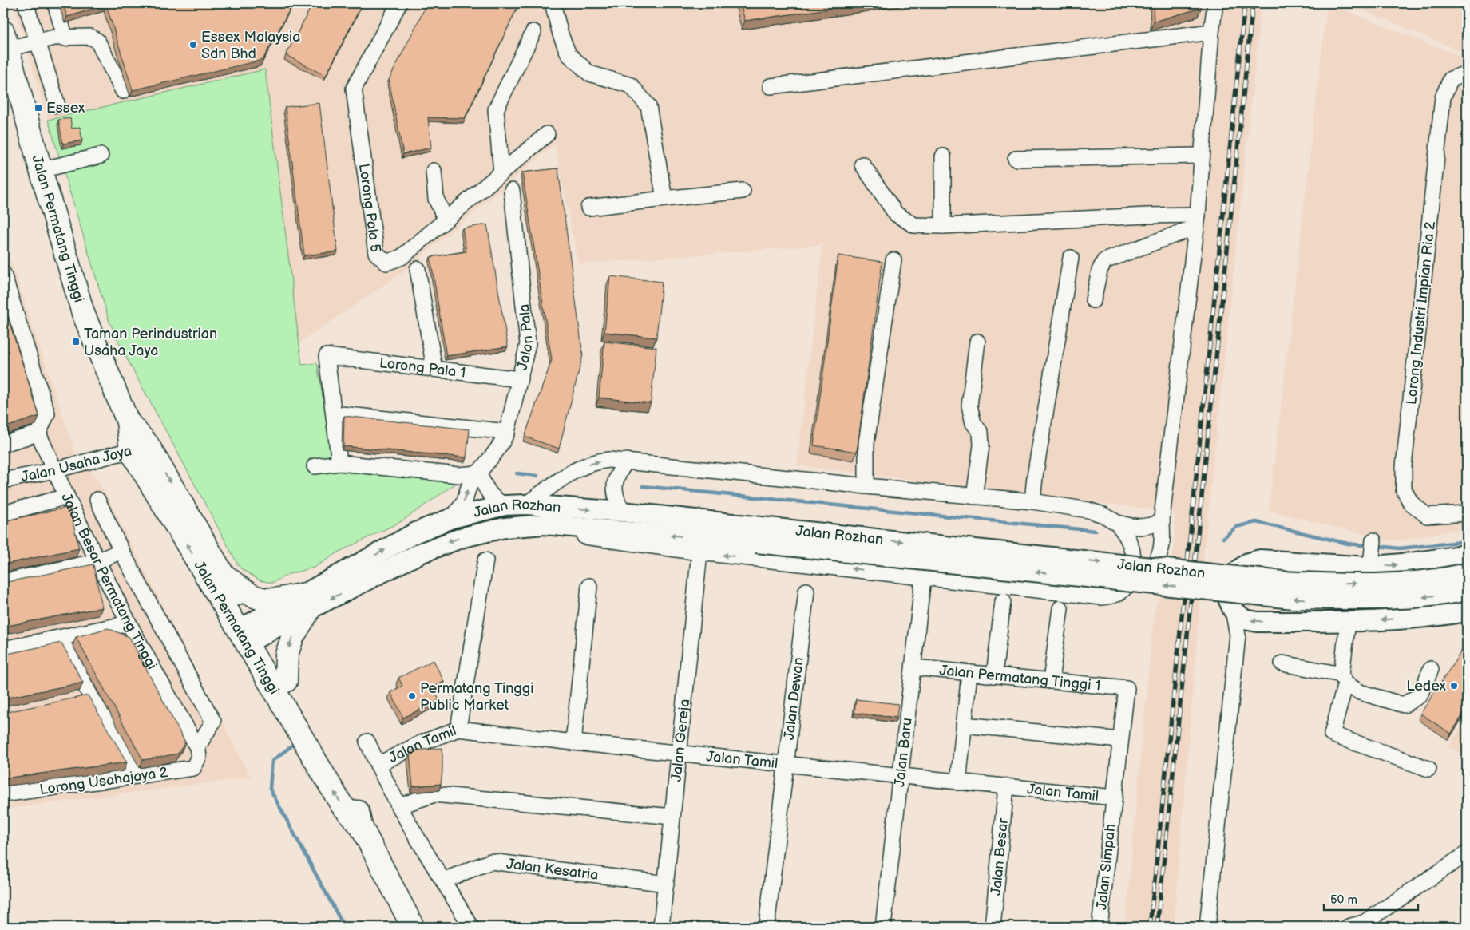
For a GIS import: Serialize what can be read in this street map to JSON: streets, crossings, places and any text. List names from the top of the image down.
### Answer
{
  "streets": {
    "highway": ["Jalan Permatang Tinggi"],
    "main road": ["Jalan Rozhan"],
    "street": [
      "Lorong Pala 5",
      "Lorong Industri Impian Ria 2",
      "Jalan Pala",
      "Lorong Pala 1",
      "Jalan Usaha Jaya",
      "Jalan Besar Permatang Tinggi",
      "Jalan Permatang Tinggi 1",
      "Jalan Dewan",
      "Jalan Gereja",
      "Jalan Tamil",
      "Jalan Baru",
      "Lorong Usahajaya 2",
      "Jalan Besar",
      "Jalan Simpah",
      "Jalan Kesatria"
    ]
  },
  "crossings": [
    ["Jalan Permatang Tinggi", "Jalan Usaha Jaya"],
    ["Jalan Permatang Tinggi", "Jalan Rozhan"],
    ["Jalan Pala", "Lorong Pala 1"],
    ["Jalan Pala", "Jalan Rozhan"],
    ["Jalan Usaha Jaya", "Jalan Besar Permatang Tinggi"],
    ["Jalan Besar Permatang Tinggi", "Lorong Usahajaya 2"],
    ["Jalan Permatang Tinggi 1", "Jalan Baru"],
    ["Jalan Permatang Tinggi 1", "Jalan Simpah"],
    ["Jalan Dewan", "Jalan Tamil"],
    ["Jalan Gereja", "Jalan Tamil"],
    ["Jalan Gereja", "Jalan Kesatria"],
    ["Jalan Tamil", "Jalan Baru"],
    ["Jalan Tamil", "Jalan Besar"],
    ["Jalan Tamil", "Jalan Simpah"],
    ["Jalan Tamil", "Jalan Kesatria"]
  ],
  "places": {
    "other": ["Essex Malaysia Sdn Bhd", "Ledex", "Permatang Tinggi Public Market"],
    "transit": ["Essex", "Taman Perindustrian Usaha Jaya"]
  },
  "scale_bar": "50 m"
}
